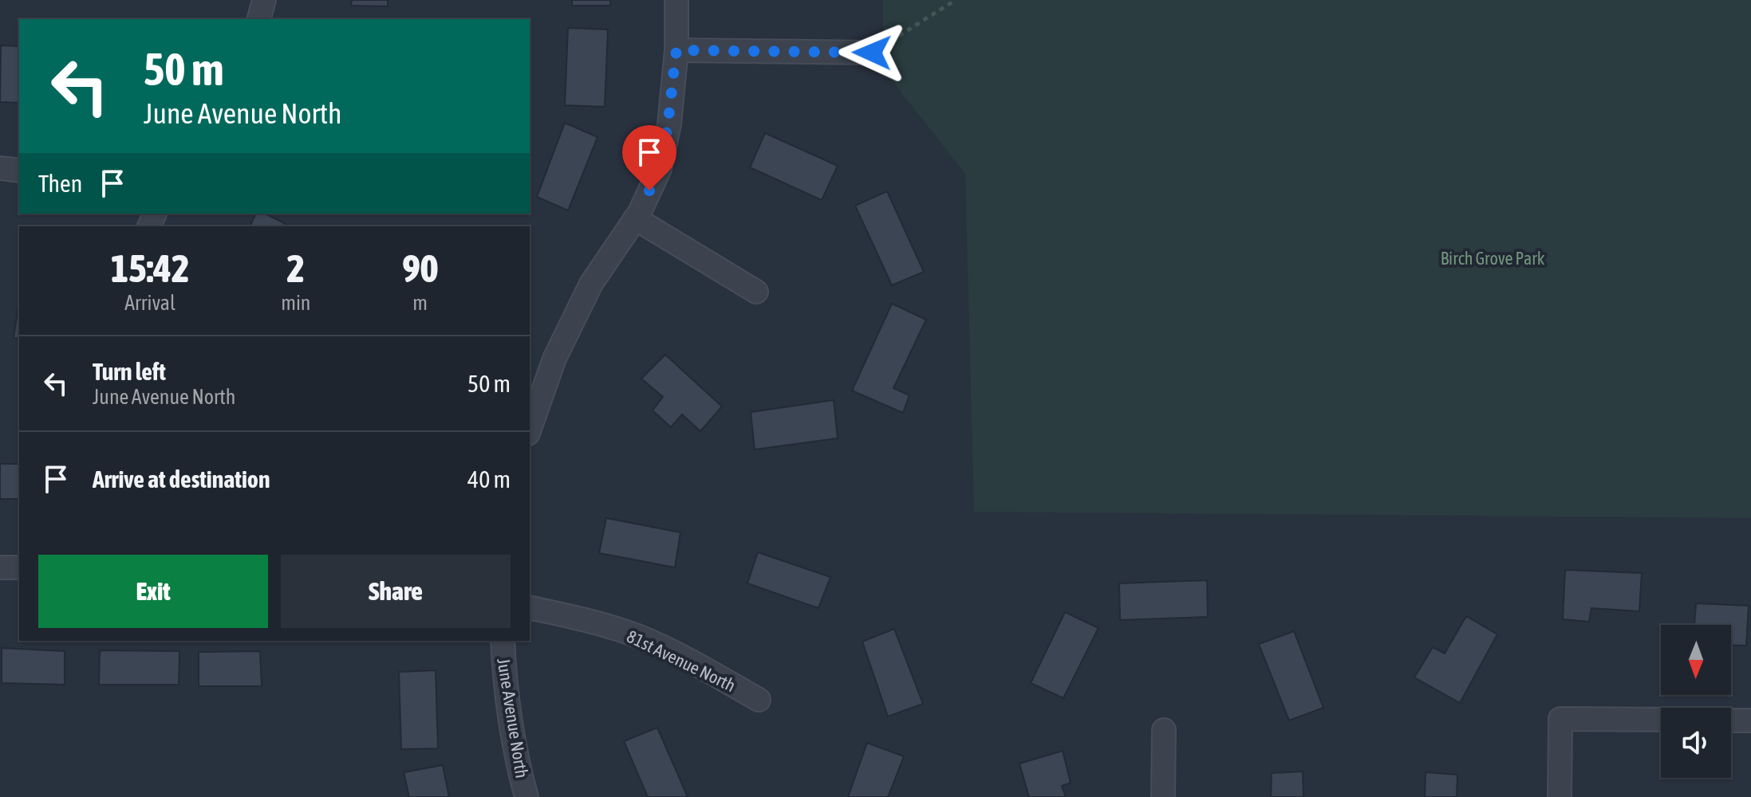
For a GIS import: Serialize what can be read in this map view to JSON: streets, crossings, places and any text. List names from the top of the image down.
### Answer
{
  "streets": {
    "street": ["81st Avenue North", "June Avenue North"]
  },
  "parks": ["Birch Grove Park"],
  "north": "bottom",
  "page": {
    "turn": ["50 m", "June Avenue North"],
    "then": "Then",
    "eta": [
      "15:42",
      "Arrival",
      "2",
      "min",
      "90",
      "m"
    ],
    "list": [
      {
        "name": "Turn left",
        "note": "June Avenue North",
        "value": "50 m"
      },
      {
        "name": "Arrive at destination",
        "value": "40 m"
      }
    ],
    "buttons": ["Exit", "Share"]
  }
}
